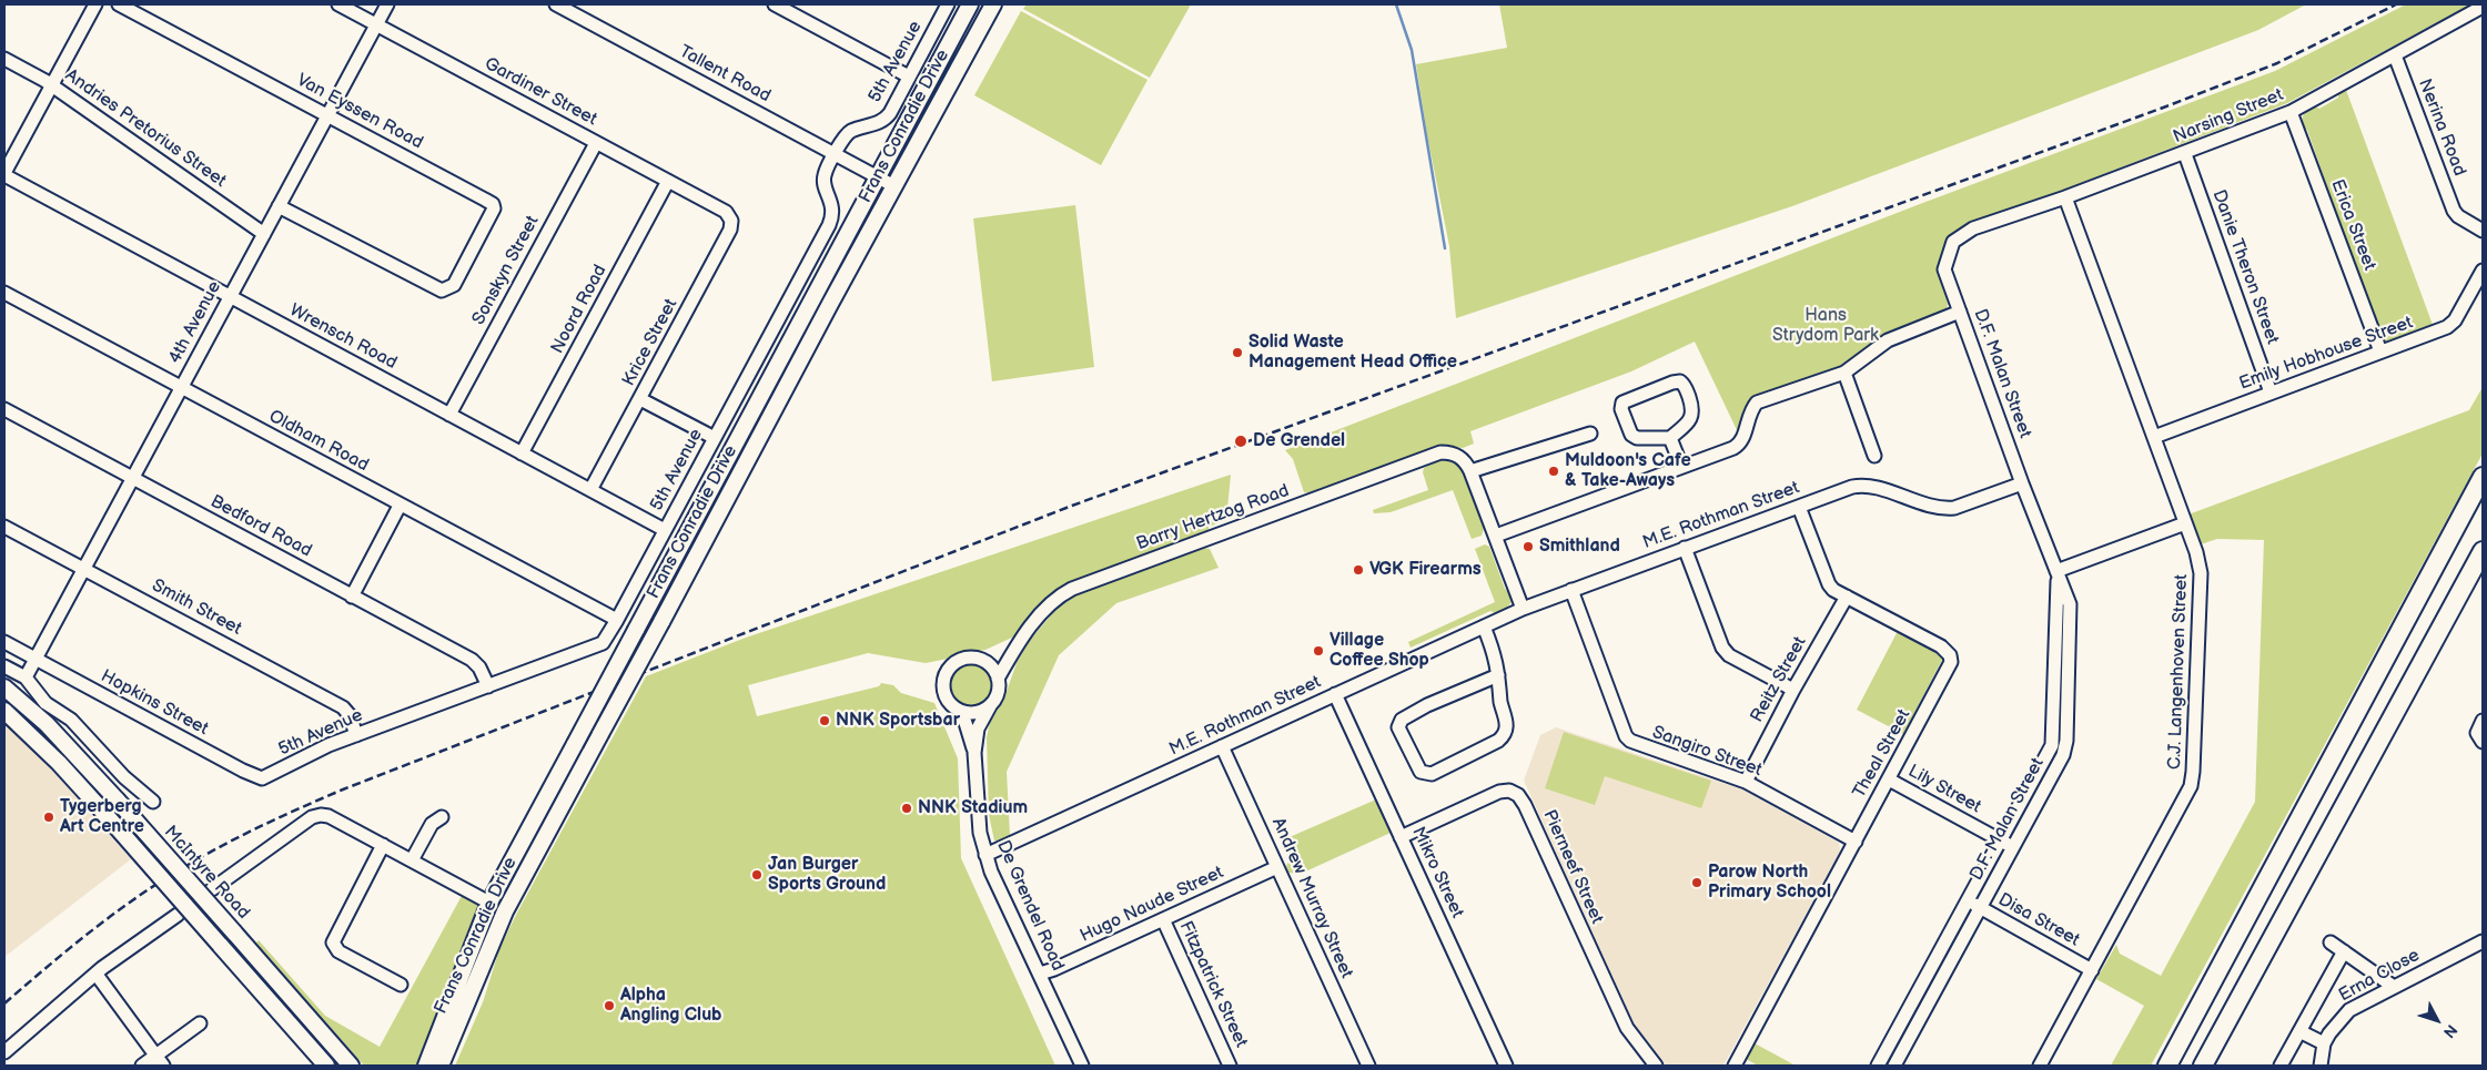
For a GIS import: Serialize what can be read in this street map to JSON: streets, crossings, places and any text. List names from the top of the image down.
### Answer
{
  "streets": {
    "main road": ["Frans Conradie Drive", "McIntyre Road"],
    "street": [
      "5th Avenue",
      "Tallent Road",
      "Gardiner Street",
      "Van Eyssen Road",
      "Narsing Street",
      "Nerina Road",
      "Andries Pretorius Street",
      "Erica Street",
      "Danie Theron Street",
      "Sonskyn Street",
      "Noord Road",
      "4th Avenue",
      "Wrensch Road",
      "Krice Street",
      "Emily Hobhouse Street",
      "D.F. Malan Street",
      "Oldham Road",
      "M.E. Rothman Street",
      "Barry Hertzog Road",
      "Bedford Road",
      "Smith Street",
      "C.J. Langenhoven Street",
      "Reitz Street",
      "Hopkins Street",
      "Sangiro Street",
      "Theal Street",
      "Lily Street",
      "Pierneef Street",
      "Mikro Street",
      "Andrew Murray Street",
      "Hugo Naude Street",
      "De Grendel Road",
      "Disa Street",
      "Erna Close",
      "Fitzpatrick Street"
    ]
  },
  "crossings": [
    ["5th Avenue", "Tallent Road"],
    ["5th Avenue", "Wrensch Road"],
    ["5th Avenue", "Oldham Road"],
    ["5th Avenue", "Bedford Road"],
    ["5th Avenue", "Smith Street"],
    ["5th Avenue", "Hopkins Street"],
    ["Tallent Road", "Frans Conradie Drive"],
    ["Gardiner Street", "Sonskyn Street"],
    ["Gardiner Street", "Noord Road"],
    ["Gardiner Street", "4th Avenue"],
    ["Gardiner Street", "Krice Street"],
    ["Van Eyssen Road", "4th Avenue"],
    ["Narsing Street", "Nerina Road"],
    ["Narsing Street", "Erica Street"],
    ["Narsing Street", "Danie Theron Street"],
    ["Narsing Street", "D.F. Malan Street"],
    ["Narsing Street", "C.J. Langenhoven Street"],
    ["Andries Pretorius Street", "4th Avenue"],
    ["Erica Street", "Emily Hobhouse Street"],
    ["Danie Theron Street", "Emily Hobhouse Street"],
    ["Sonskyn Street", "Wrensch Road"],
    ["Noord Road", "Wrensch Road"],
    ["4th Avenue", "Wrensch Road"],
    ["4th Avenue", "Oldham Road"],
    ["4th Avenue", "Bedford Road"],
    ["4th Avenue", "Smith Street"],
    ["4th Avenue", "Hopkins Street"],
    ["Wrensch Road", "Krice Street"],
    ["Emily Hobhouse Street", "C.J. Langenhoven Street"],
    ["D.F. Malan Street", "M.E. Rothman Street"],
    ["D.F. Malan Street", "Lily Street"],
    ["D.F. Malan Street", "Disa Street"],
    ["M.E. Rothman Street", "Sangiro Street"],
    ["M.E. Rothman Street", "Theal Street"],
    ["M.E. Rothman Street", "Mikro Street"],
    ["M.E. Rothman Street", "Andrew Murray Street"],
    ["M.E. Rothman Street", "De Grendel Road"],
    ["Barry Hertzog Road", "De Grendel Road"],
    ["C.J. Langenhoven Street", "Disa Street"],
    ["Reitz Street", "Sangiro Street"],
    ["Reitz Street", "Theal Street"],
    ["Sangiro Street", "Theal Street"],
    ["Theal Street", "Lily Street"],
    ["Pierneef Street", "Mikro Street"],
    ["Andrew Murray Street", "Hugo Naude Street"],
    ["Hugo Naude Street", "De Grendel Road"],
    ["Hugo Naude Street", "Fitzpatrick Street"]
  ],
  "parks": ["Hans Strydom Park"],
  "places": [
    "Solid Waste Management Head Office",
    "De Grendel",
    "Muldoon's Cafe & Take-Aways",
    "Smithland",
    "VGK Firearms",
    "Village Coffee Shop",
    "NNK Sportsbar",
    "NNK Stadium",
    "Tygerberg Art Centre",
    "Jan Burger Sports Ground",
    "Parow North Primary School",
    "Alpha Angling Club"
  ],
  "north": "bottom right"
}
